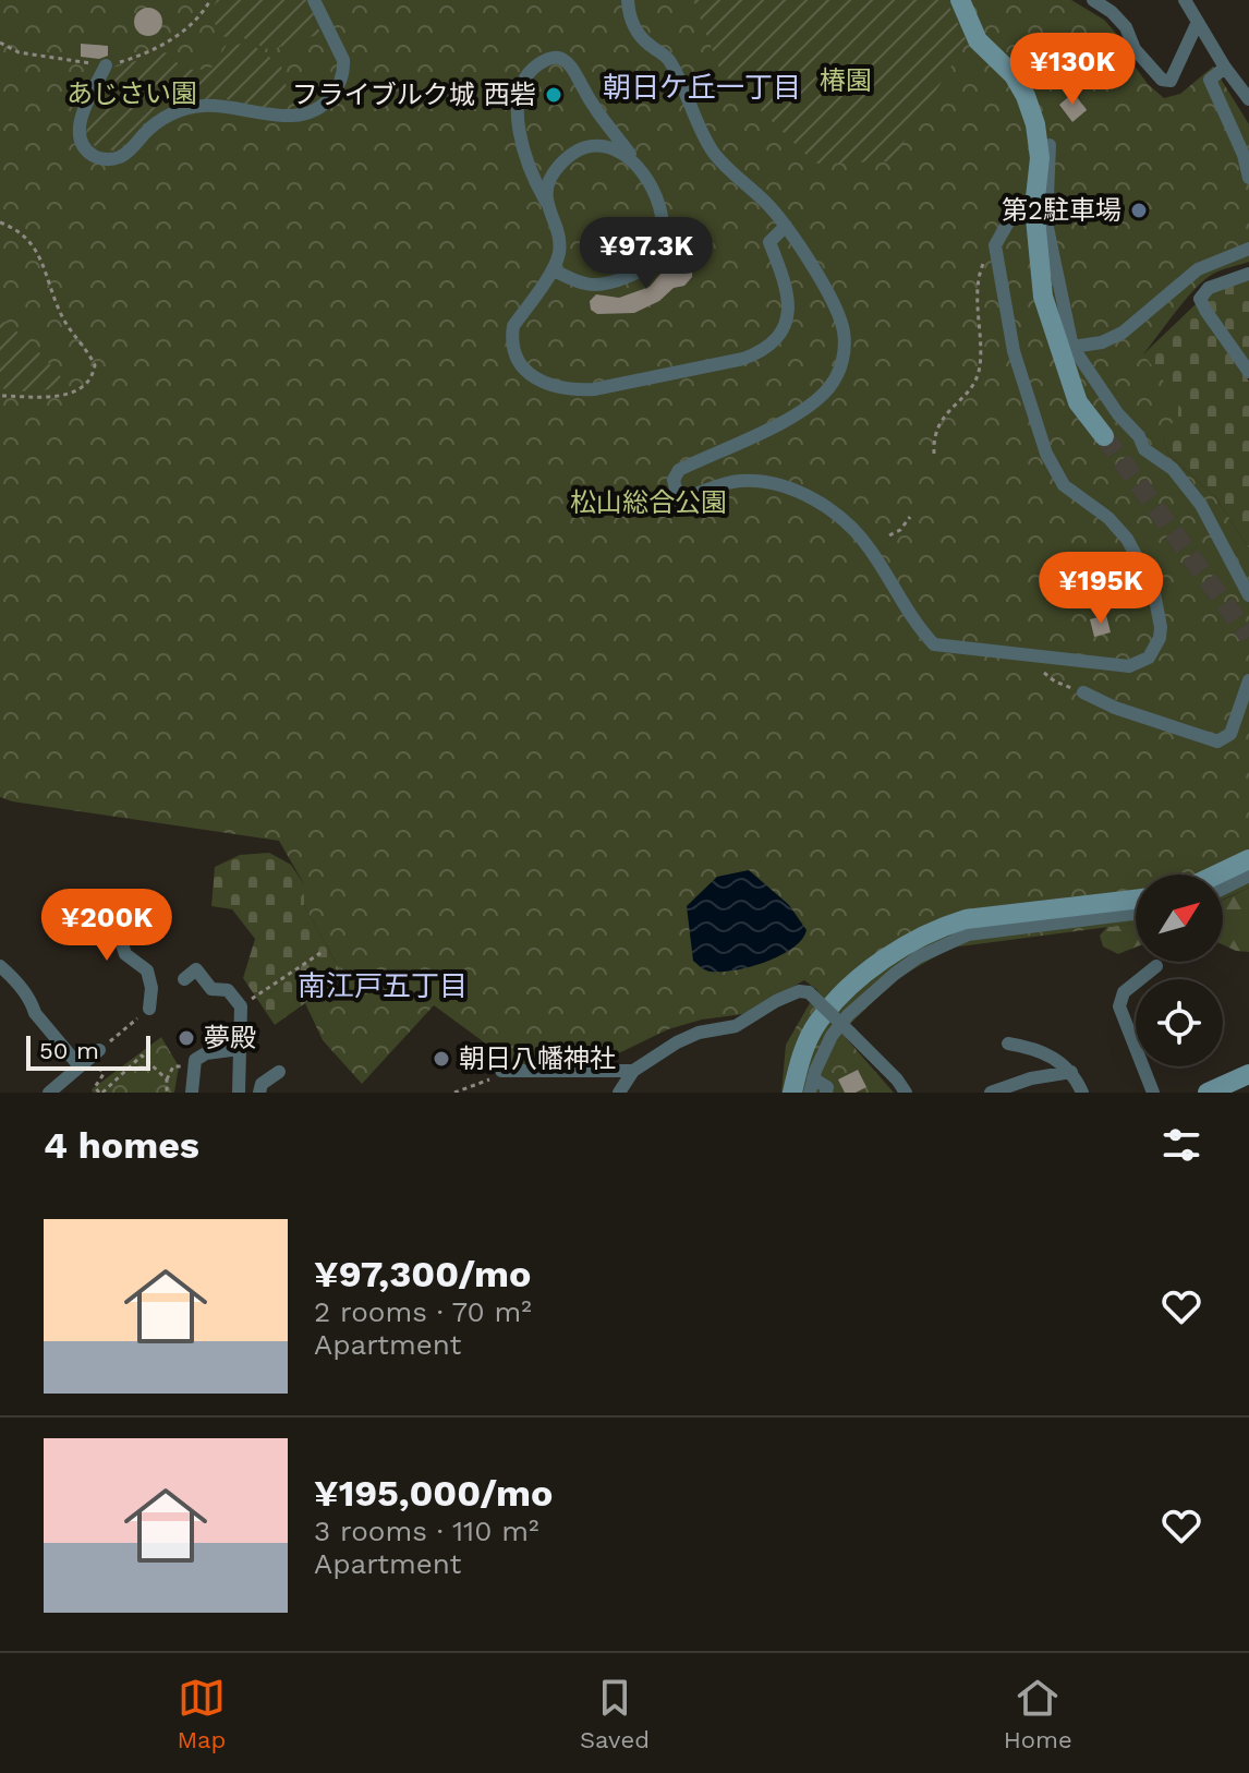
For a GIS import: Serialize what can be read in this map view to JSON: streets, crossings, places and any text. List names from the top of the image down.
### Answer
{
  "districts": ["朝日ケ丘一丁目", "南江戸五丁目"],
  "parks": ["椿園", "あじさい園", "松山総合公園"],
  "places": [
    "フライブルク城 西砦",
    "第2駐車場",
    "夢殿",
    "朝日八幡神社"
  ],
  "scale_bar": "50 m",
  "north": "top right",
  "page": {
    "price": [
      "¥130K",
      "¥97.3K",
      "¥195K",
      "¥200K"
    ],
    "scale": "50 m",
    "heading": "4 homes",
    "list": [
      {
        "name": "¥97,300/mo",
        "note": "2 rooms · 70 m² · Apartment"
      },
      {
        "name": "¥195,000/mo",
        "note": "3 rooms · 110 m² · Apartment"
      }
    ],
    "tabs": ["Map", "Saved", "Home"]
  }
}
